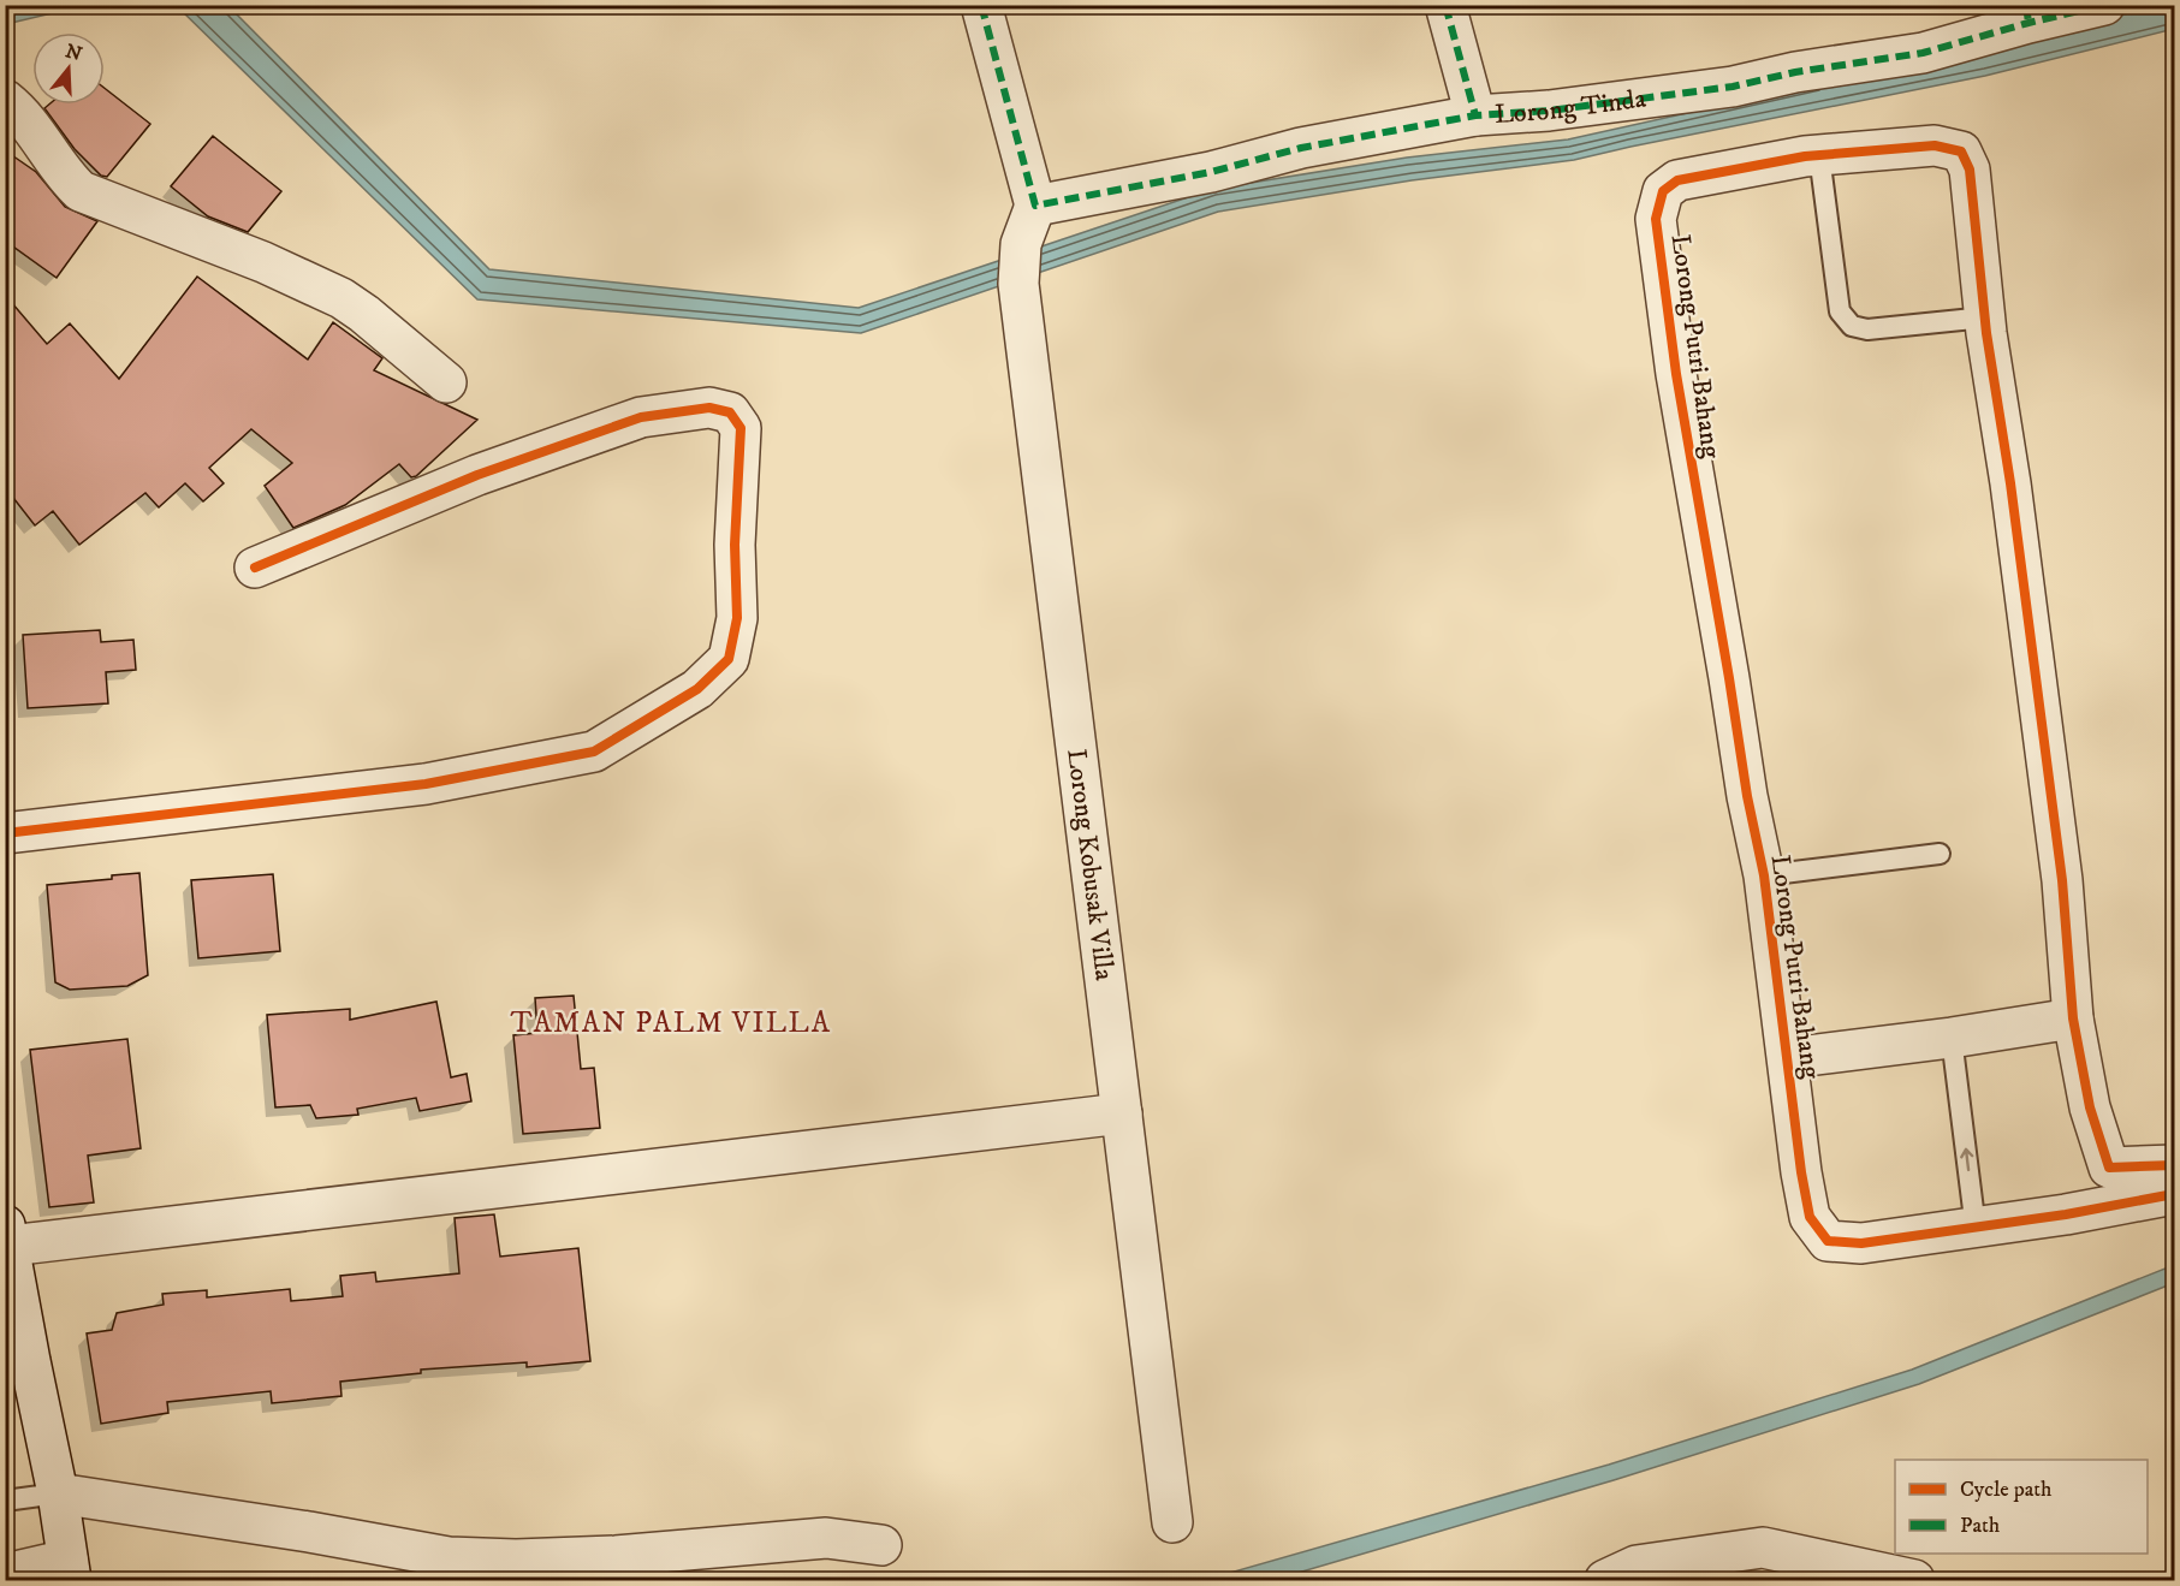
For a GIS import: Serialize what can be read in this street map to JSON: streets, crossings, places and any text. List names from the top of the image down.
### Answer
{
  "streets": {
    "street": ["Lorong Tinda", "Lorong Putri Bahang", "Lorong Kobusak Villa"]
  },
  "crossings": [
    ["Lorong Tinda", "Lorong Kobusak Villa"]
  ],
  "districts": ["TAMAN PALM VILLA"],
  "legend": ["Cycle path", "Path"],
  "north": "top"
}
